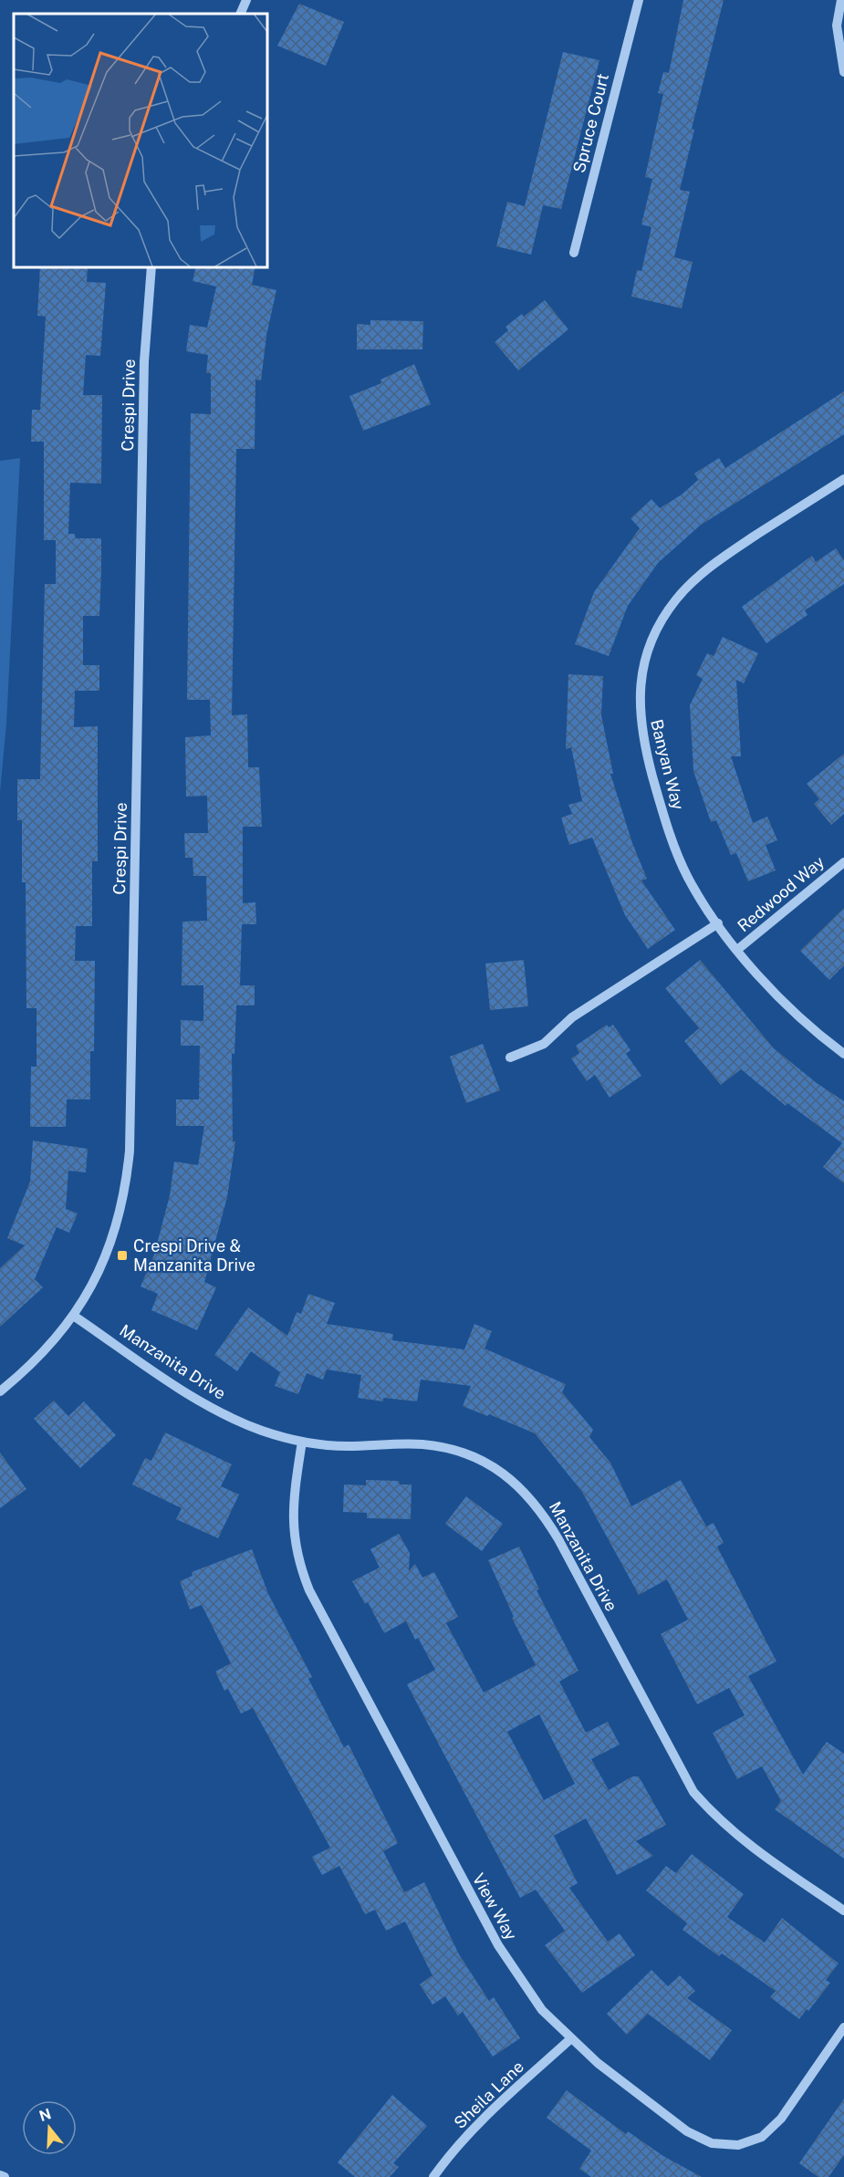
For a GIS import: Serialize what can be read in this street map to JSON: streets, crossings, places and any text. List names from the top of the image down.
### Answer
{
  "streets": {
    "street": [
      "Spruce Court",
      "Crespi Drive",
      "Banyan Way",
      "Redwood Way",
      "Manzanita Drive",
      "View Way",
      "Sheila Lane"
    ]
  },
  "crossings": [
    ["Crespi Drive", "Manzanita Drive"],
    ["Banyan Way", "Redwood Way"],
    ["Manzanita Drive", "View Way"],
    ["View Way", "Sheila Lane"]
  ],
  "places": {
    "transit": ["Crespi Drive & Manzanita Drive"]
  },
  "north": "top"
}
